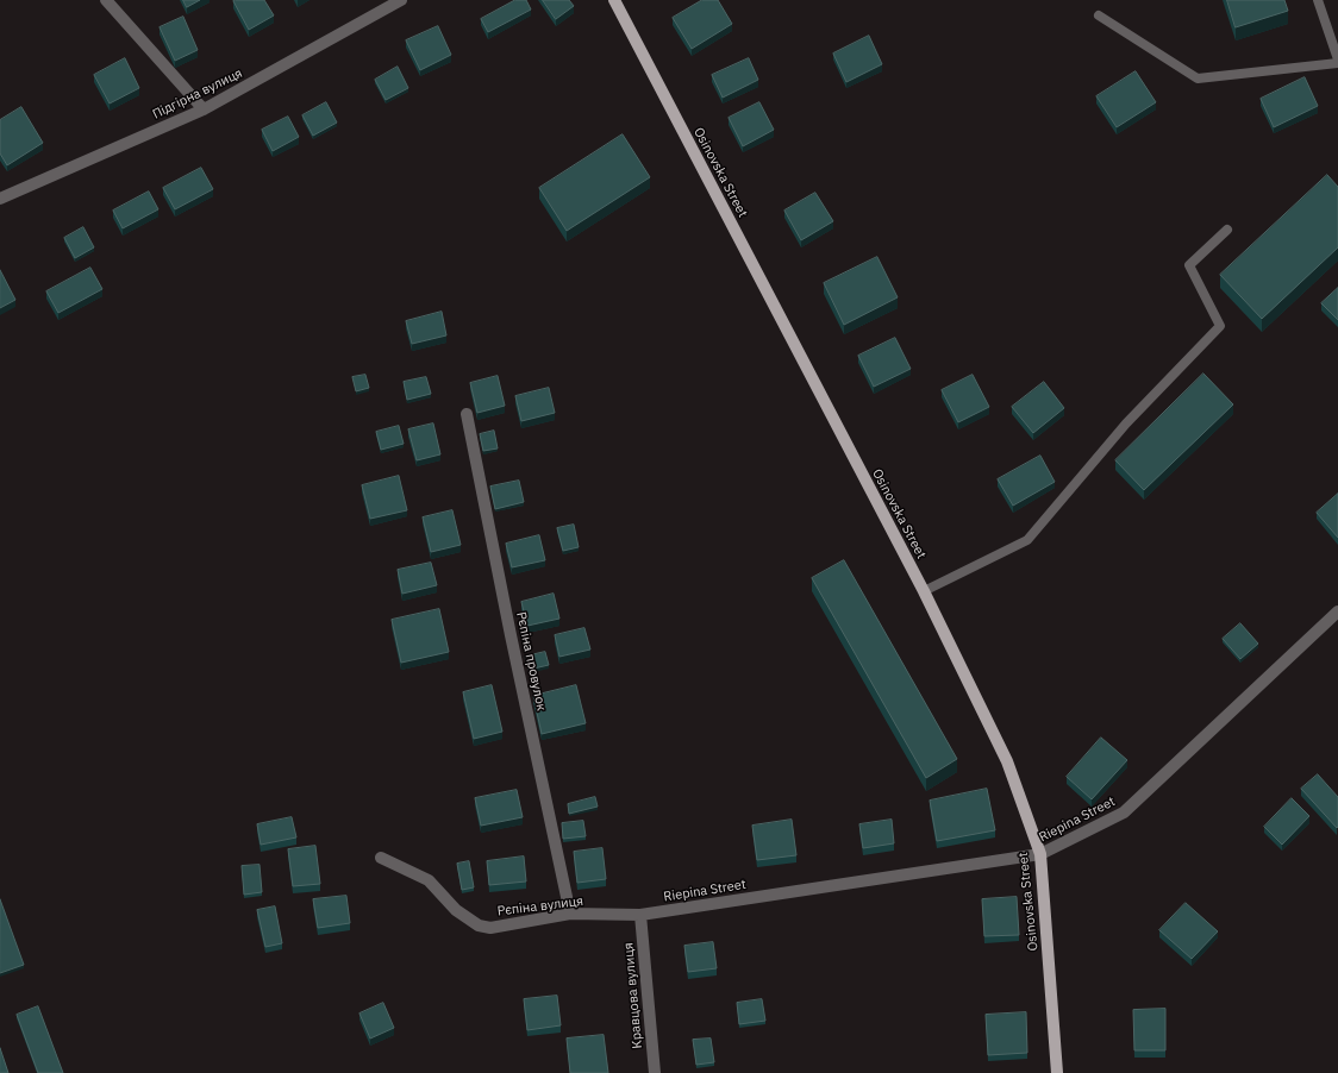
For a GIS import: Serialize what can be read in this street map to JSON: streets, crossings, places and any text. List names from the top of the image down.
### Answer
{
  "streets": {
    "main road": ["Osinovska Street"],
    "street": [
      "Підгірна вулиця",
      "Рєпіна провулок",
      "Riepina Street",
      "Рєпіна вулиця",
      "Кравцова вулиця"
    ]
  },
  "crossings": [
    ["Osinovska Street", "Riepina Street"],
    ["Рєпіна провулок", "Рєпіна вулиця"],
    ["Riepina Street", "Рєпіна вулиця"],
    ["Riepina Street", "Кравцова вулиця"],
    ["Рєпіна вулиця", "Кравцова вулиця"]
  ]
}
